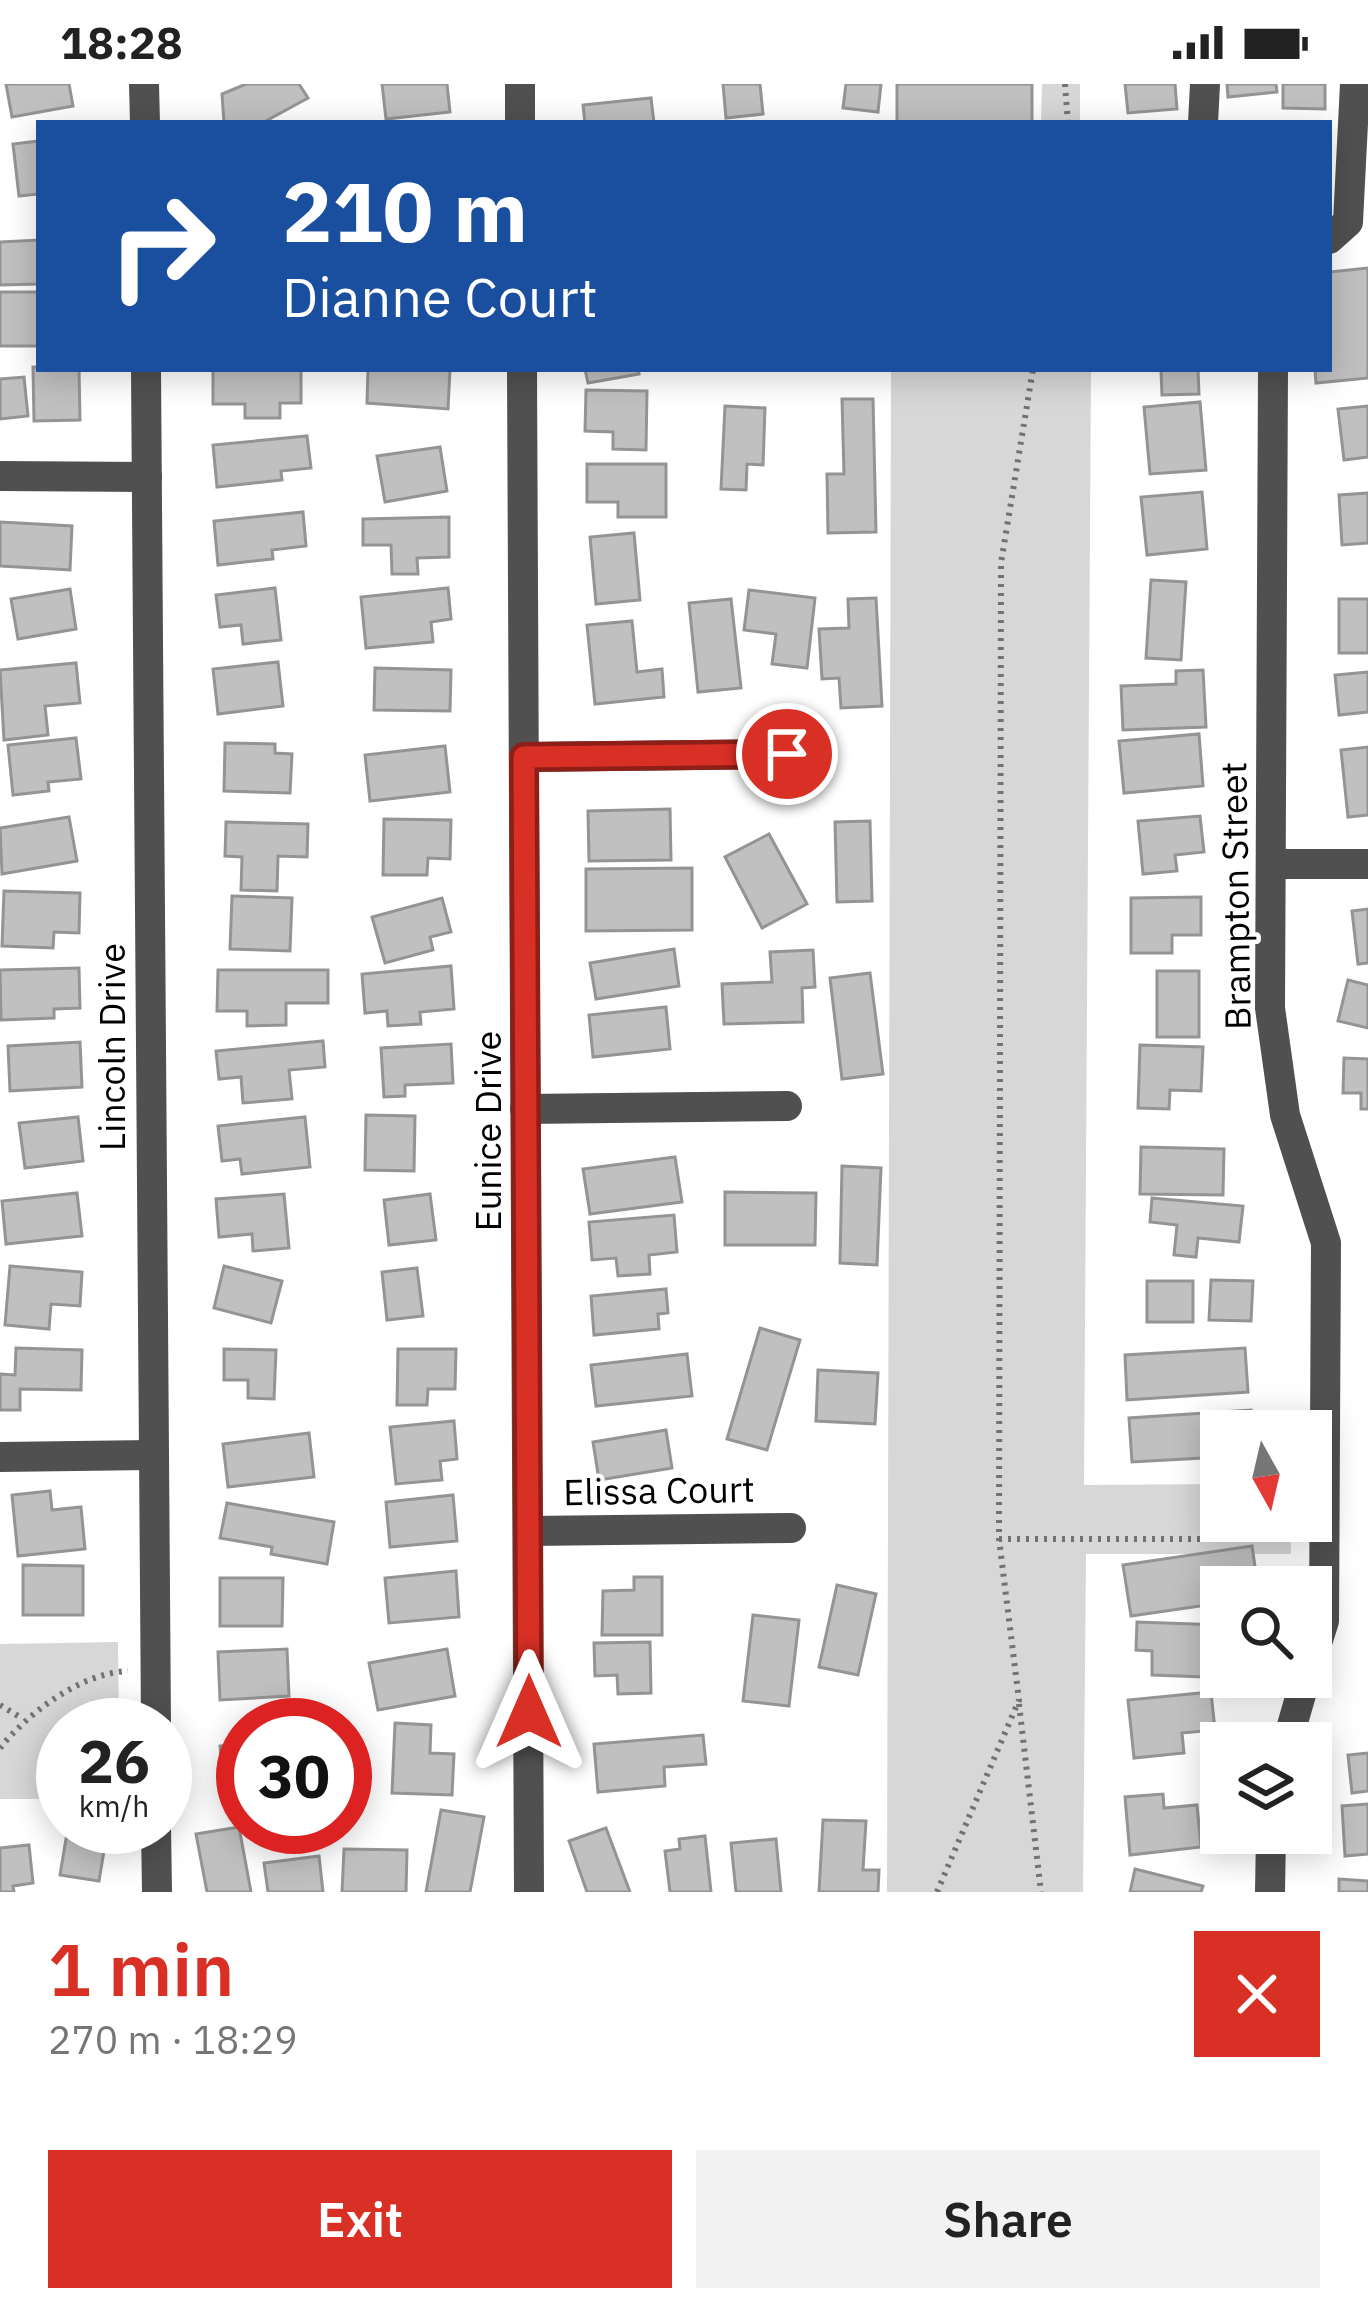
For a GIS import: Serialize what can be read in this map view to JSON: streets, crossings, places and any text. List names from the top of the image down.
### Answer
{
  "streets": {
    "street": [
      "Brampton Street",
      "Lincoln Drive",
      "Eunice Drive",
      "Elissa Court"
    ]
  },
  "crossings": [
    ["Eunice Drive", "Elissa Court"]
  ],
  "north": "bottom",
  "page": {
    "status": "18:28",
    "turn": ["210 m", "Dianne Court"],
    "speed": "26 km/h",
    "limit": "30",
    "heading": ["1 min", "270 m · 18:29"],
    "buttons": ["Exit", "Share"]
  }
}
